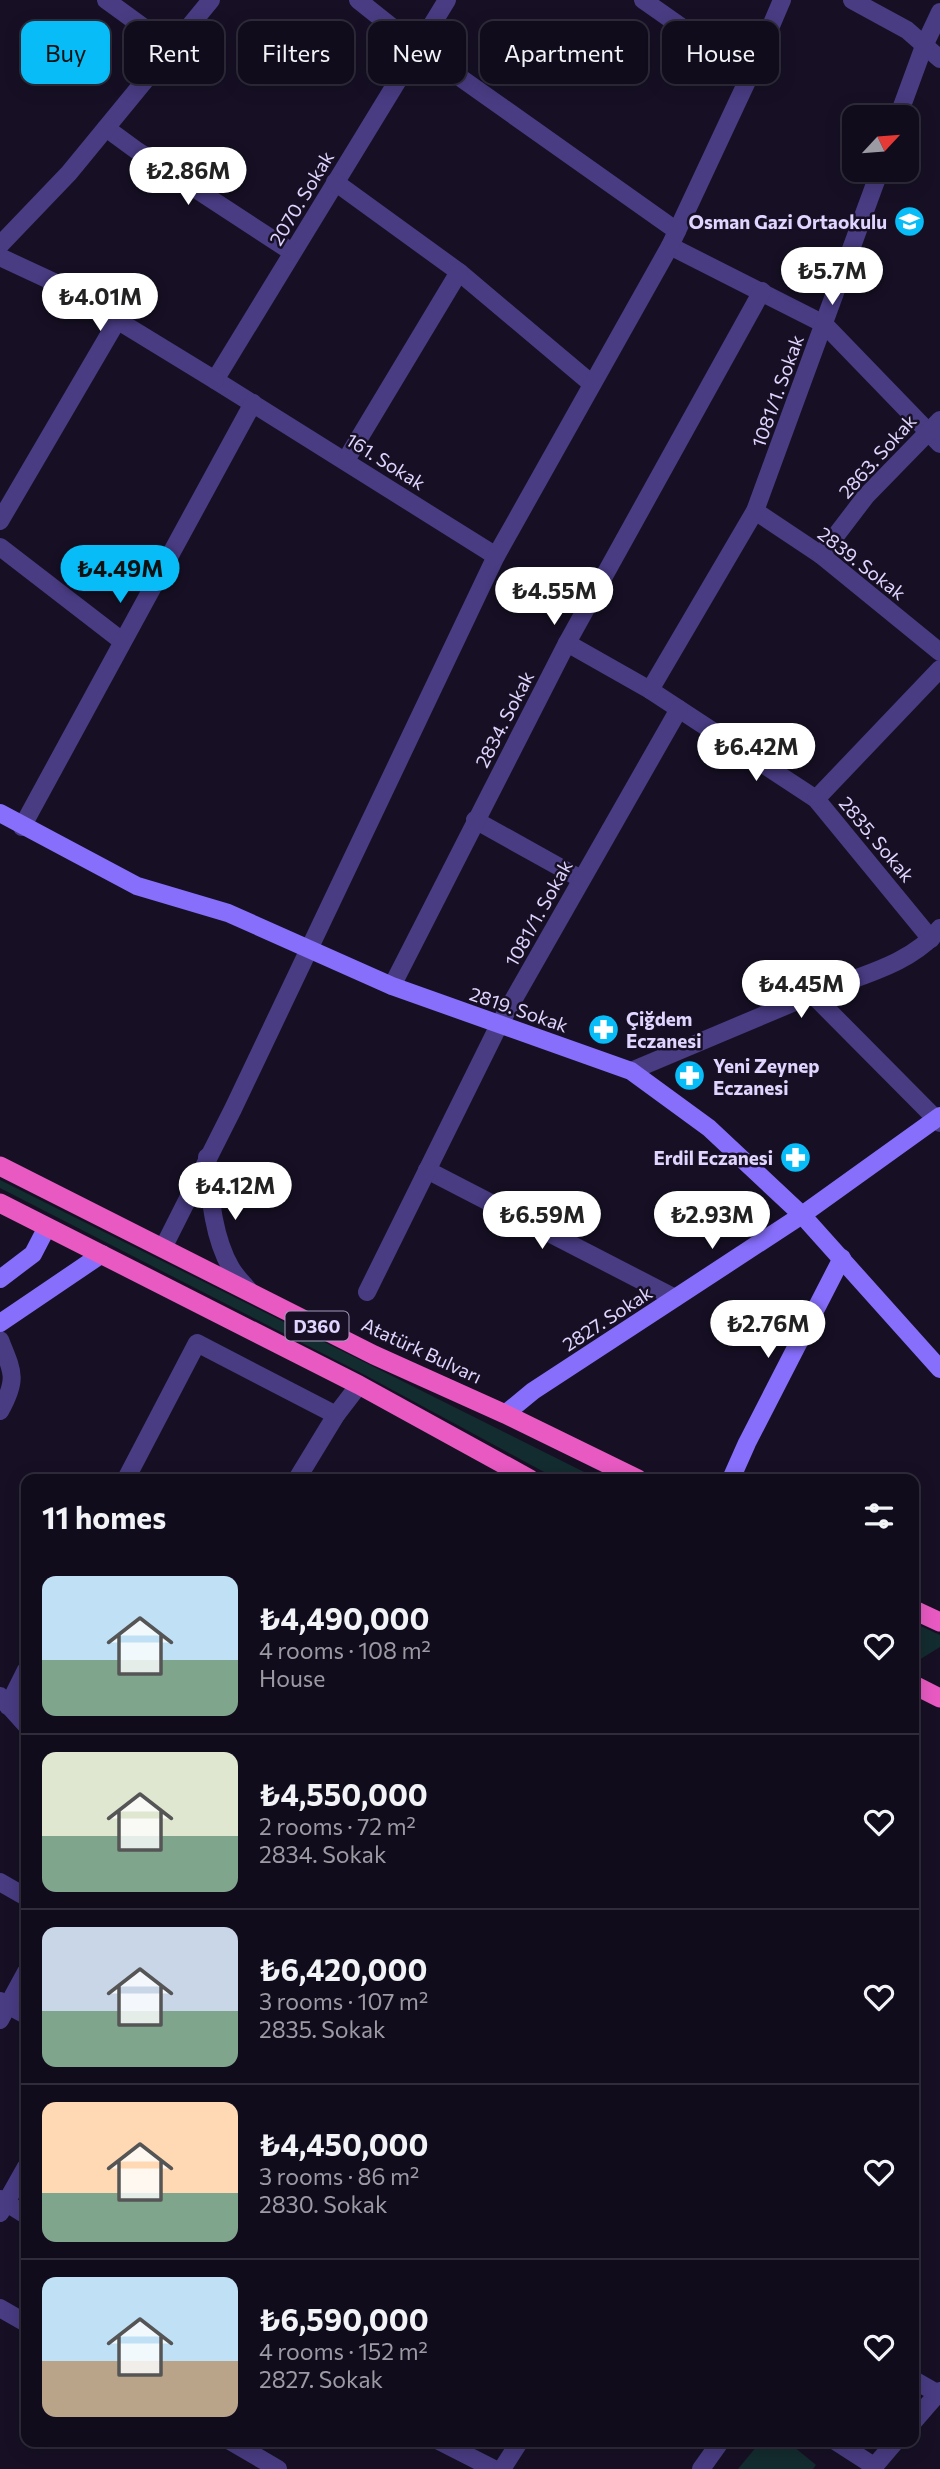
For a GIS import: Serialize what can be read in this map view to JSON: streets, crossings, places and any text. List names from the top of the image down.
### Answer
{
  "streets": {
    "highway": ["D360", "Atatürk Bulvarı"],
    "main road": ["2819. Sokak", "2827. Sokak"],
    "street": [
      "2070. Sokak",
      "1081/1. Sokak",
      "2863. Sokak",
      "161. Sokak",
      "2839. Sokak",
      "2834. Sokak",
      "2835. Sokak"
    ]
  },
  "crossings": [
    ["1081/1. Sokak", "2839. Sokak"],
    ["1081/1. Sokak", "2835. Sokak"],
    ["1081/1. Sokak", "2819. Sokak"],
    ["2863. Sokak", "2839. Sokak"],
    ["2834. Sokak", "2835. Sokak"],
    ["2834. Sokak", "2819. Sokak"],
    ["2819. Sokak", "2827. Sokak"],
    ["2827. Sokak", "Atatürk Bulvarı"]
  ],
  "places": {
    "school or university": ["Osman Gazi Ortaokulu"],
    "pharmacy": ["Çiğdem Eczanesi", "Yeni Zeynep Eczanesi", "Erdil Eczanesi"]
  },
  "north": "top right",
  "page": {
    "chip": [
      "Buy",
      "Rent",
      "Filters",
      "New",
      "Apartment",
      "House"
    ],
    "price": [
      "₺2.86M",
      "₺5.7M",
      "₺4.01M",
      "₺4.49M",
      "₺4.55M",
      "₺6.42M",
      "₺4.45M",
      "₺4.12M",
      "₺6.59M",
      "₺2.93M",
      "₺2.76M"
    ],
    "heading": "11 homes",
    "list": [
      {
        "name": "₺4,490,000",
        "note": "4 rooms · 108 m² · House"
      },
      {
        "name": "₺4,550,000",
        "note": "2 rooms · 72 m² · 2834. Sokak"
      },
      {
        "name": "₺6,420,000",
        "note": "3 rooms · 107 m² · 2835. Sokak"
      },
      {
        "name": "₺4,450,000",
        "note": "3 rooms · 86 m² · 2830. Sokak"
      },
      {
        "name": "₺6,590,000",
        "note": "4 rooms · 152 m² · 2827. Sokak"
      }
    ]
  }
}
